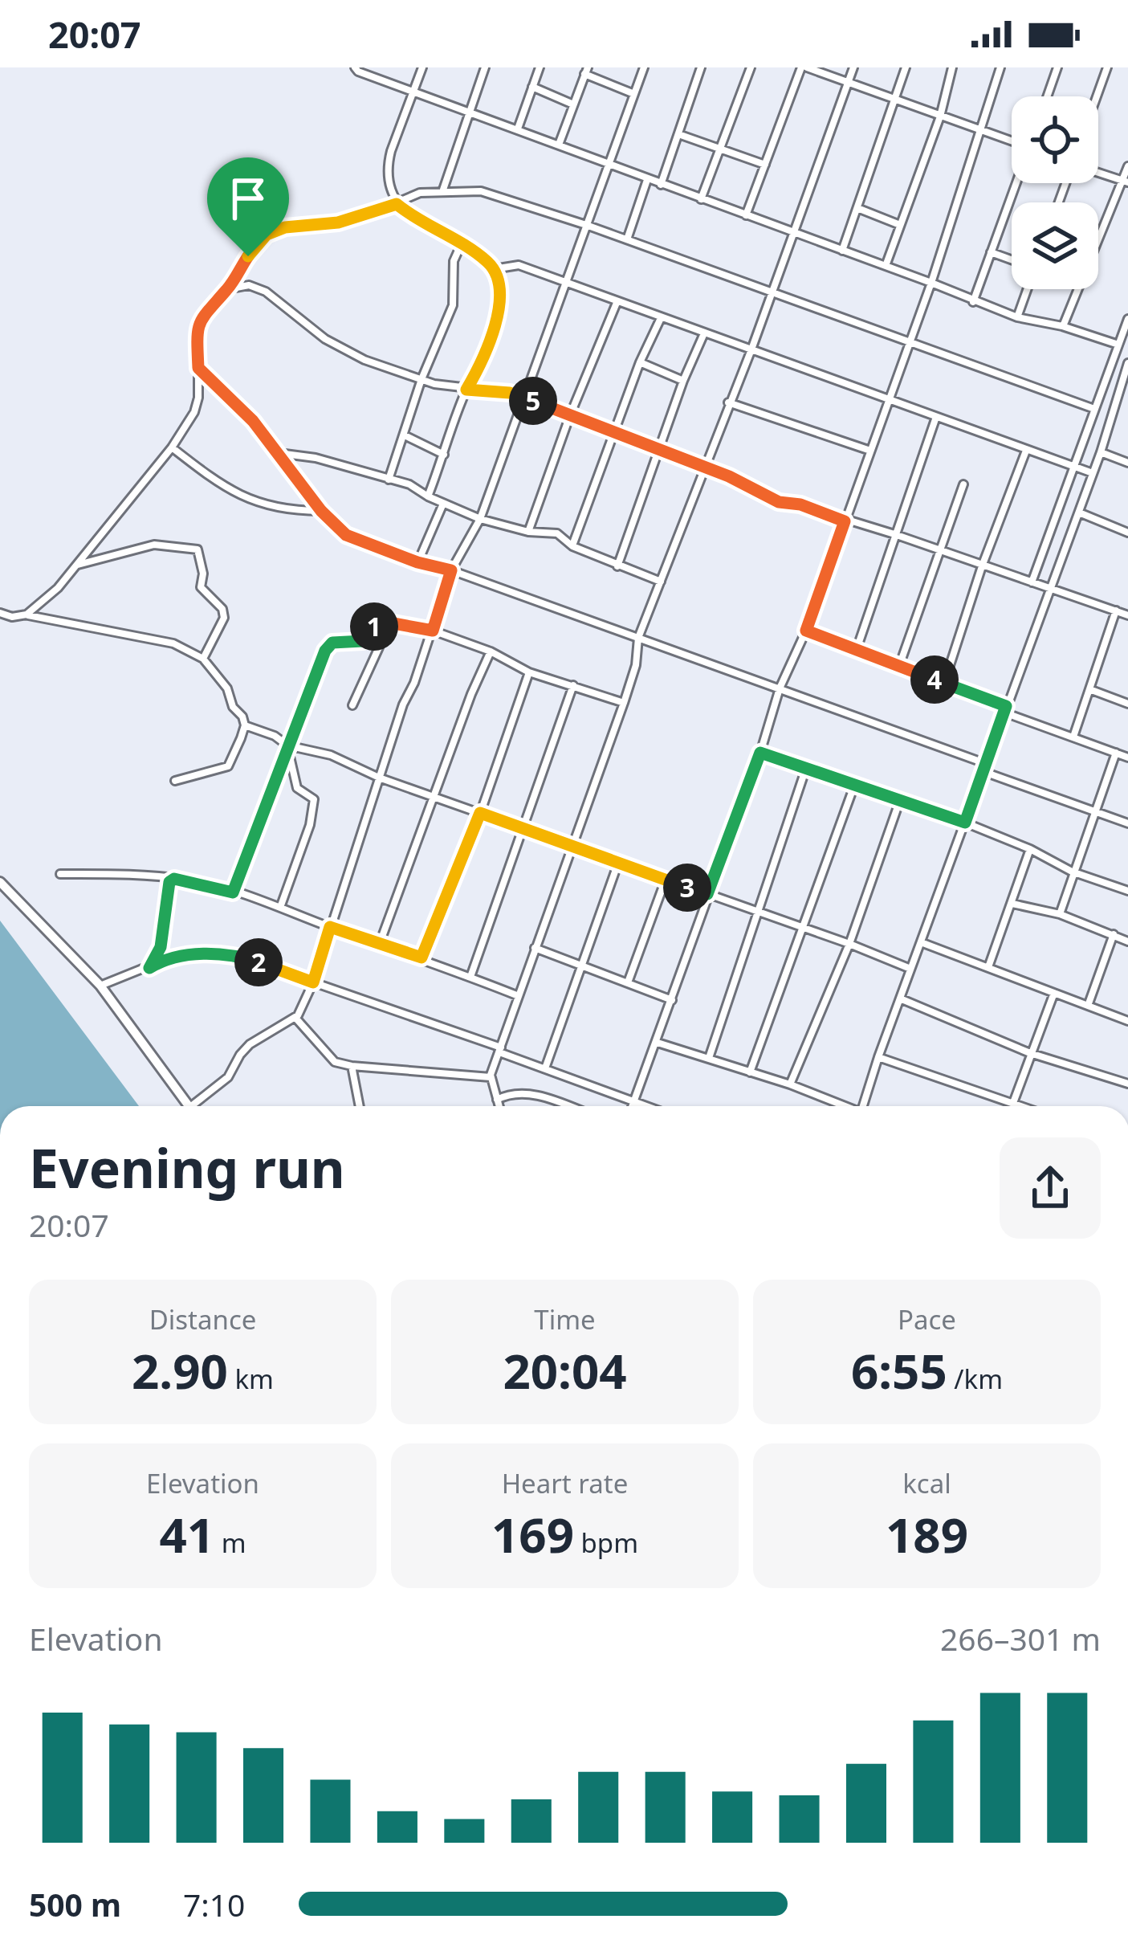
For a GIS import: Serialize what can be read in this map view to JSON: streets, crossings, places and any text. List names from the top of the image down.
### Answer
{
  "page": {
    "status": "20:07",
    "pins": [
      "5",
      "1",
      "4",
      "3",
      "2"
    ],
    "heading": ["Evening run", "20:07"],
    "stats": [
      ["Distance", "2.90 km"],
      ["Time", "20:04"],
      ["Pace", "6:55 /km"],
      ["Elevation", "41 m"],
      ["Heart rate", "169 bpm"],
      ["kcal", "189"]
    ],
    "chart": ["Elevation", "266–301 m"],
    "list": [
      {
        "name": "500 m",
        "note": "7:10"
      }
    ]
  }
}
